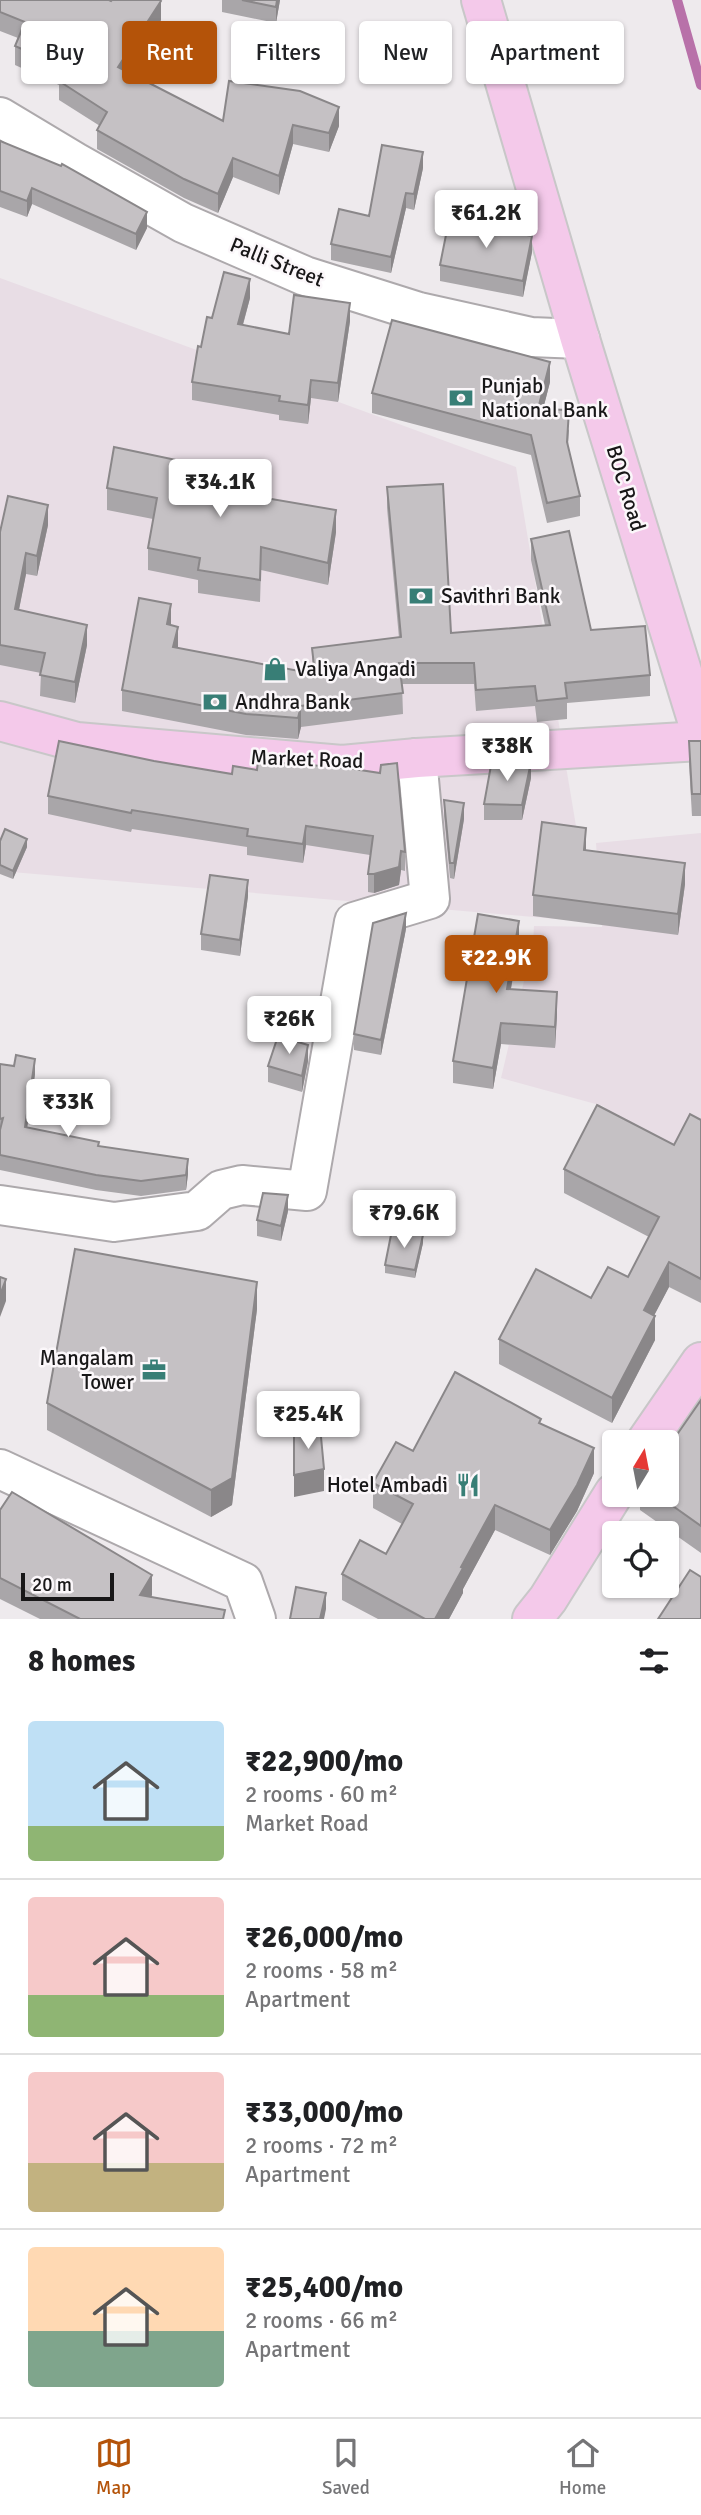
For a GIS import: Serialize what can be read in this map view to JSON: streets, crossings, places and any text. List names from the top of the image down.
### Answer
{
  "streets": {
    "main road": ["BOC Road", "Market Road"],
    "street": ["Palli Street"]
  },
  "crossings": [
    ["Palli Street", "BOC Road"]
  ],
  "places": {
    "bank": ["Punjab National Bank", "Savithri Bank", "Andhra Bank"],
    "shop": ["Valiya Angadi"],
    "office": ["Mangalam Tower"],
    "restaurant": ["Hotel Ambadi"]
  },
  "scale_bar": "20 m",
  "north": "top",
  "page": {
    "chip": [
      "Buy",
      "Rent",
      "Filters",
      "New",
      "Apartment"
    ],
    "price": [
      "₹61.2K",
      "₹34.1K",
      "₹38K",
      "₹22.9K",
      "₹26K",
      "₹33K",
      "₹79.6K",
      "₹25.4K"
    ],
    "scale": "20 m",
    "heading": "8 homes",
    "list": [
      {
        "name": "₹22,900/mo",
        "note": "2 rooms · 60 m² · Market Road"
      },
      {
        "name": "₹26,000/mo",
        "note": "2 rooms · 58 m² · Apartment"
      },
      {
        "name": "₹33,000/mo",
        "note": "2 rooms · 72 m² · Apartment"
      },
      {
        "name": "₹25,400/mo",
        "note": "2 rooms · 66 m² · Apartment"
      }
    ],
    "tabs": ["Map", "Saved", "Home"]
  }
}
